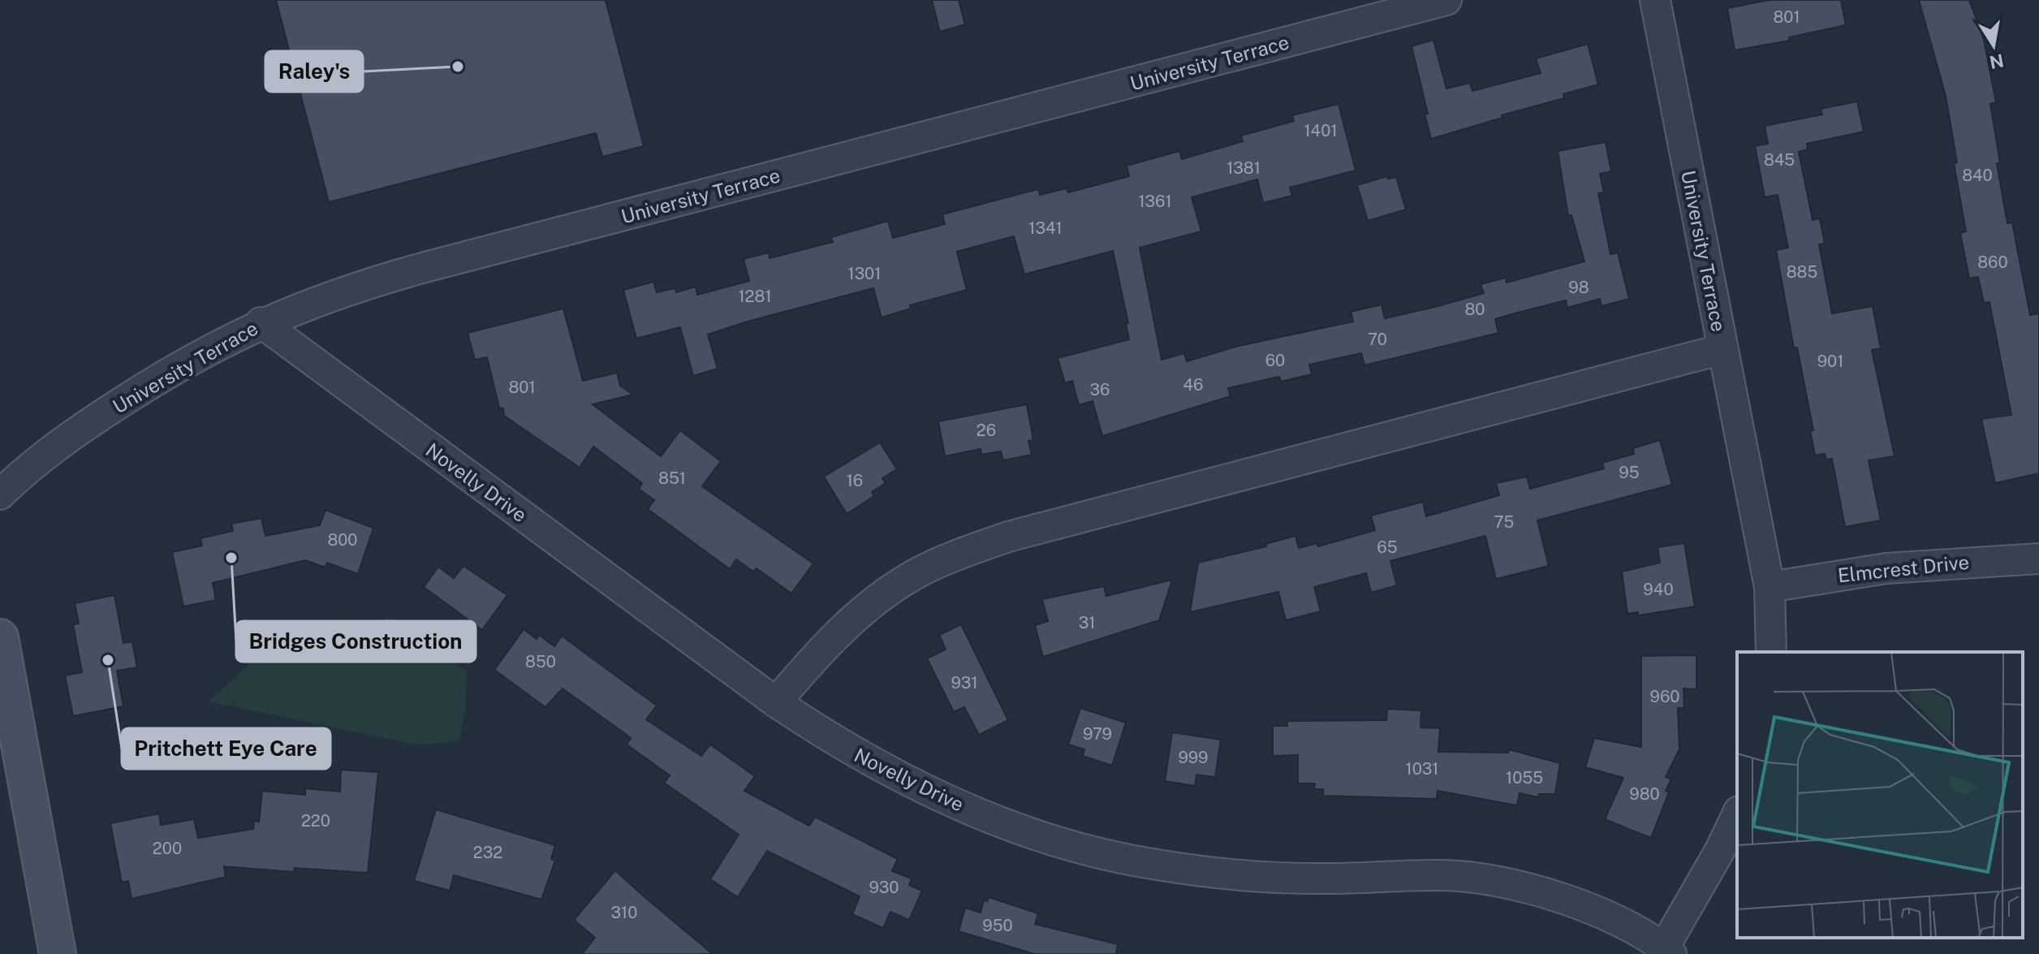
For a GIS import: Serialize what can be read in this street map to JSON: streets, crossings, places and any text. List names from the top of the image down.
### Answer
{
  "streets": {
    "street": ["University Terrace", "Novelly Drive", "Elmcrest Drive"]
  },
  "crossings": [
    ["University Terrace", "Novelly Drive"],
    ["University Terrace", "Elmcrest Drive"]
  ],
  "places": ["Raley's", "Bridges Construction", "Pritchett Eye Care"],
  "house_numbers": [
    "801",
    "1401",
    "845",
    "1381",
    "840",
    "1361",
    "1341",
    "860",
    "885",
    "1301",
    "98",
    "1281",
    "80",
    "70",
    "60",
    "901",
    "46",
    "801",
    "36",
    "26",
    "95",
    "851",
    "16",
    "75",
    "800",
    "65",
    "940",
    "31",
    "850",
    "931",
    "960",
    "979",
    "999",
    "1031",
    "1055",
    "980",
    "220",
    "200",
    "232",
    "930",
    "310",
    "950"
  ],
  "north": "bottom"
}
